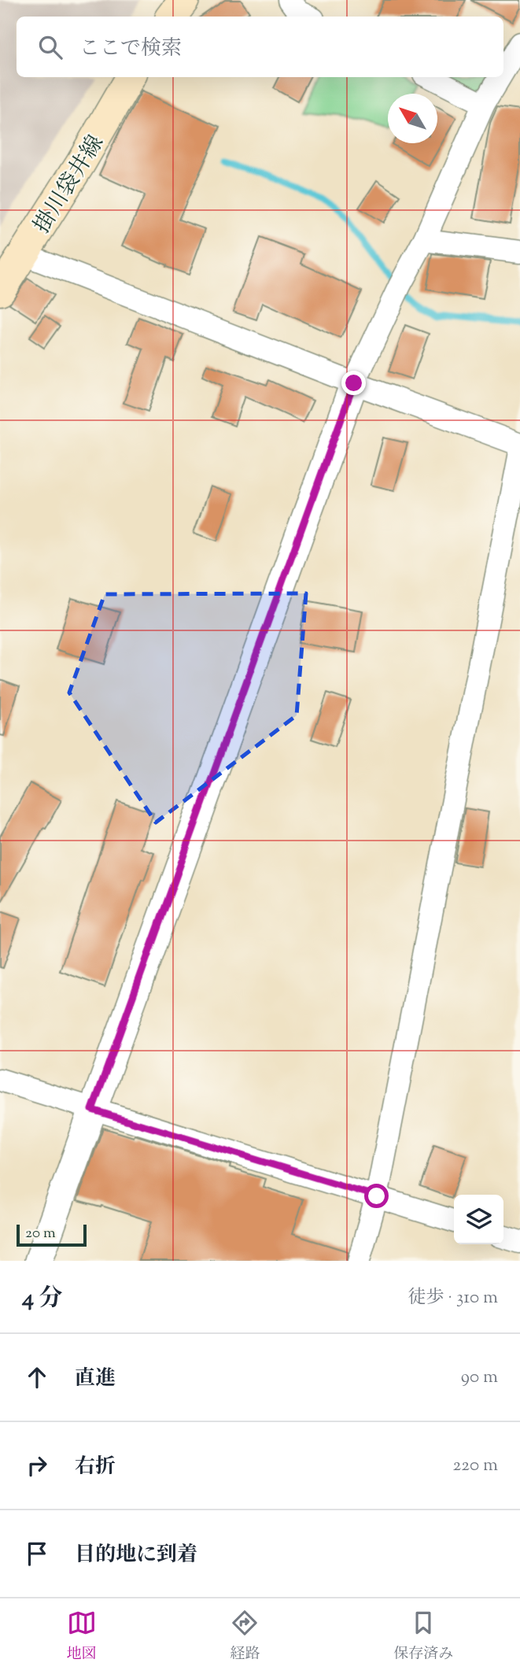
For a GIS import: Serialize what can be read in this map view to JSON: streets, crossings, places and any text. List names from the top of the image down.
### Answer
{
  "streets": {
    "main road": ["掛川袋井線"]
  },
  "scale_bar": "20 m",
  "north": "top left",
  "page": {
    "search": "ここで検索",
    "scale": "20 m",
    "heading": ["4 分", "徒歩 · 310 m"],
    "list": [
      ["直進", "90 m"],
      ["右折", "220 m"],
      "目的地に到着"
    ],
    "nav": ["地図", "経路", "保存済み"]
  }
}
